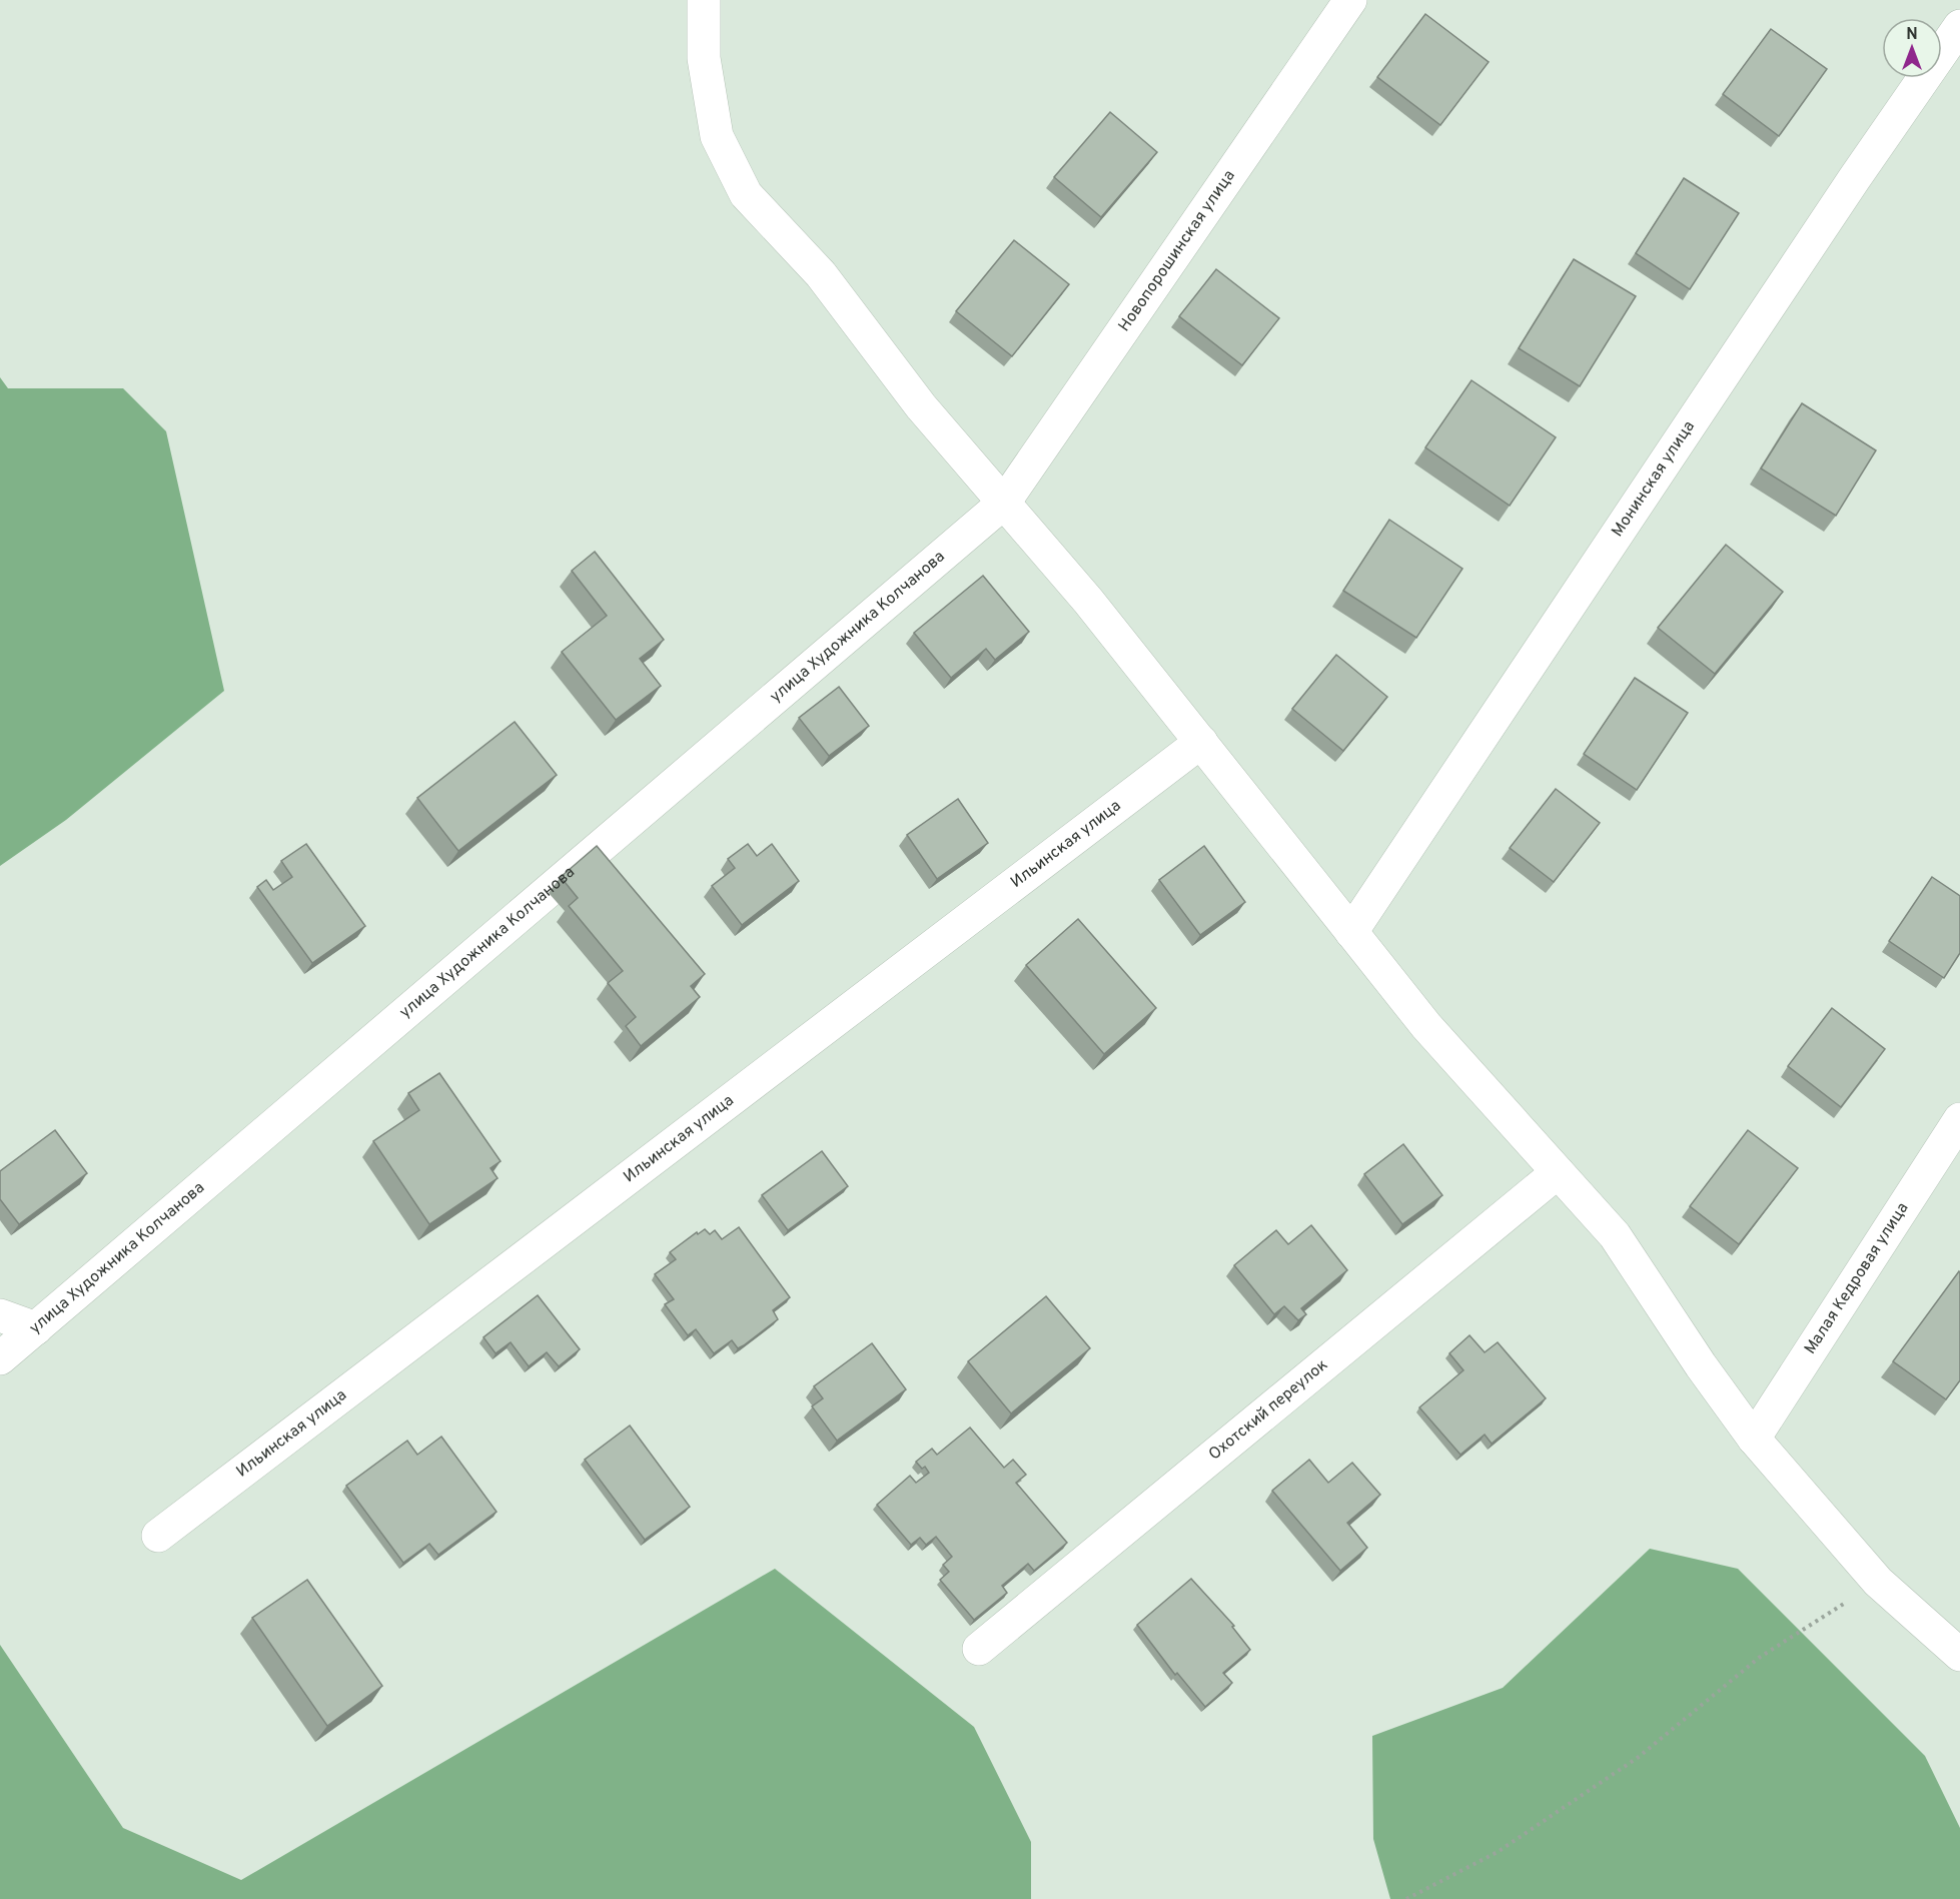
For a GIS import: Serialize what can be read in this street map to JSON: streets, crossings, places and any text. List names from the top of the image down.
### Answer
{
  "streets": {
    "street": [
      "Новопорошинская улица",
      "Монинская улица",
      "улица Художника Колчанова",
      "Ильинская улица",
      "Малая Кедровая улица",
      "Охотский переулок"
    ]
  },
  "crossings": [
    ["Новопорошинская улица", "улица Художника Колчанова"]
  ],
  "north": "top"
}
